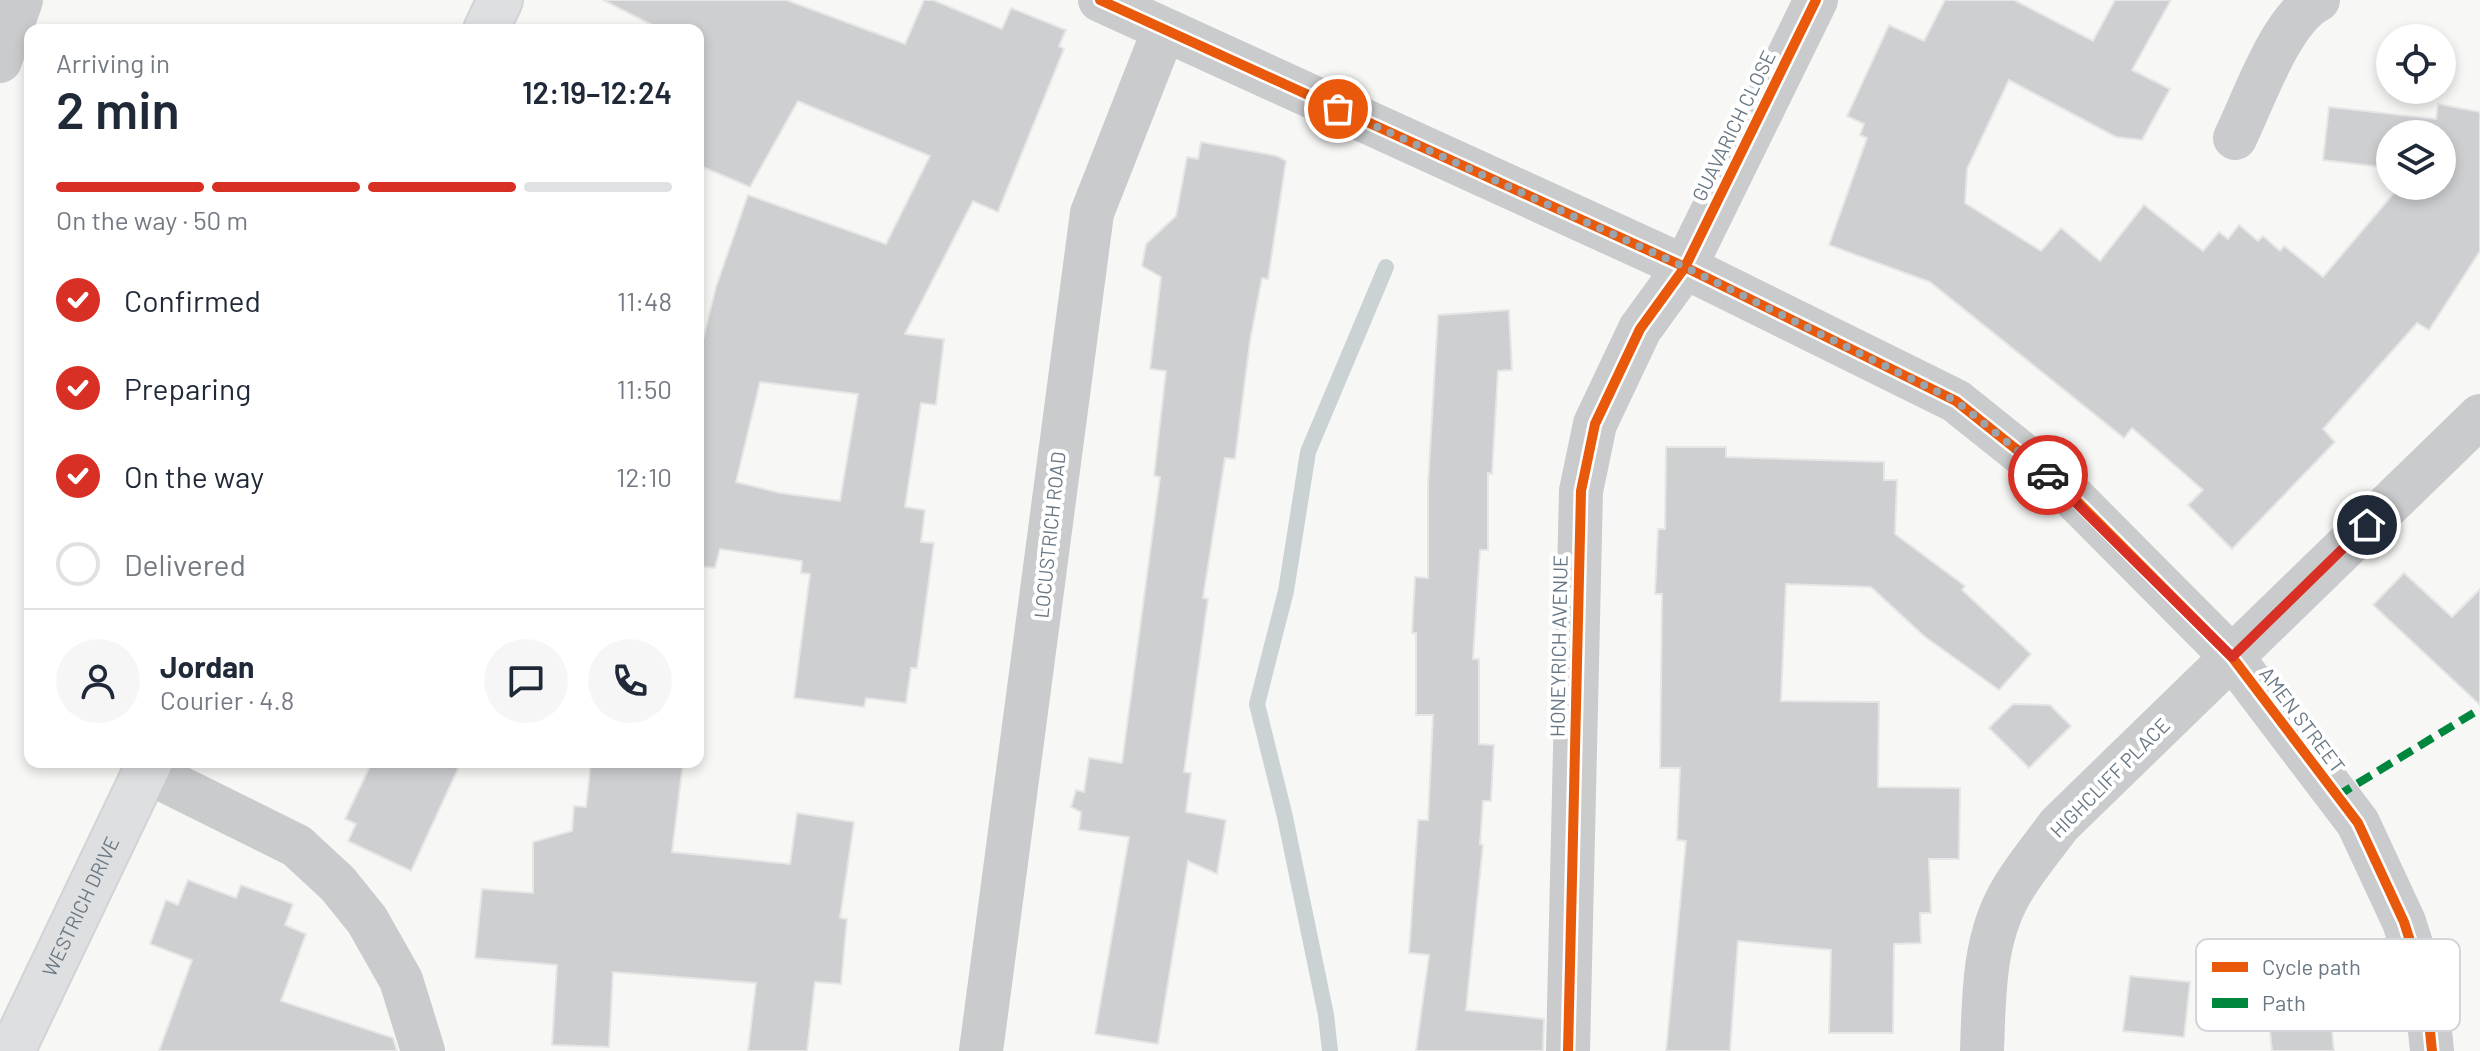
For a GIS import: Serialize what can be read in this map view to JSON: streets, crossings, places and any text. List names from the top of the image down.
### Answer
{
  "streets": {
    "street": [
      "GUAVARICH CLOSE",
      "LOCUSTRICH ROAD",
      "HONEYRICH AVENUE",
      "AMEN STREET",
      "HIGHCLIFF PLACE",
      "WESTRICH DRIVE"
    ]
  },
  "crossings": [
    ["GUAVARICH CLOSE", "HONEYRICH AVENUE"],
    ["GUAVARICH CLOSE", "AMEN STREET"],
    ["LOCUSTRICH ROAD", "AMEN STREET"],
    ["HONEYRICH AVENUE", "AMEN STREET"],
    ["AMEN STREET", "HIGHCLIFF PLACE"]
  ],
  "legend": ["Cycle path", "Path"],
  "page": {
    "heading": ["2 min", "Arriving in", "12:19–12:24"],
    "panel": ["Jordan", "Courier · 4.8"],
    "bar": "On the way · 50 m",
    "list": [
      ["Confirmed", "11:48"],
      ["Preparing", "11:50"],
      ["On the way", "12:10"],
      "Delivered"
    ]
  }
}
